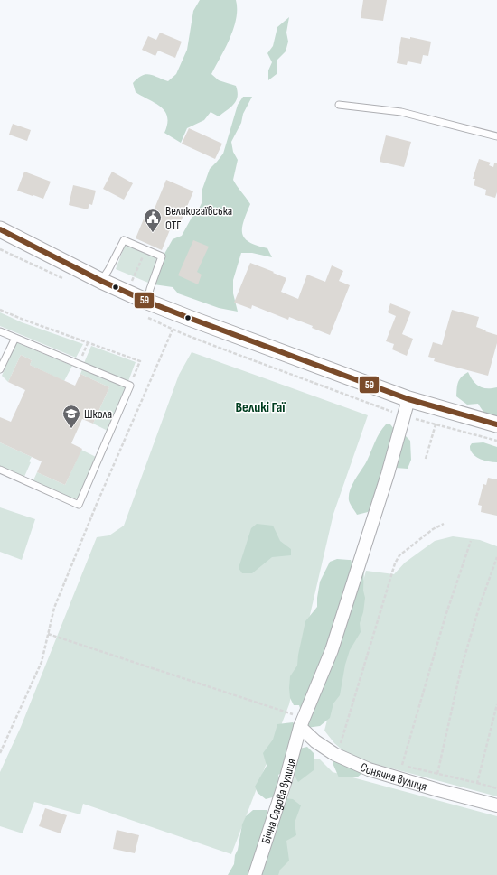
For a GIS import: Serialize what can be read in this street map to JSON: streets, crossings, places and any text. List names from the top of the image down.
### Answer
{
  "streets": {
    "street": ["Сонячна вулиця", "Бічна Садова вулиця"]
  },
  "crossings": [
    ["Сонячна вулиця", "Бічна Садова вулиця"]
  ],
  "districts": ["Великі Гаї"],
  "places": {
    "public building": ["Великогаївська ОТГ"],
    "school or university": ["Школа"]
  },
  "lines": ["transit line 59"]
}
